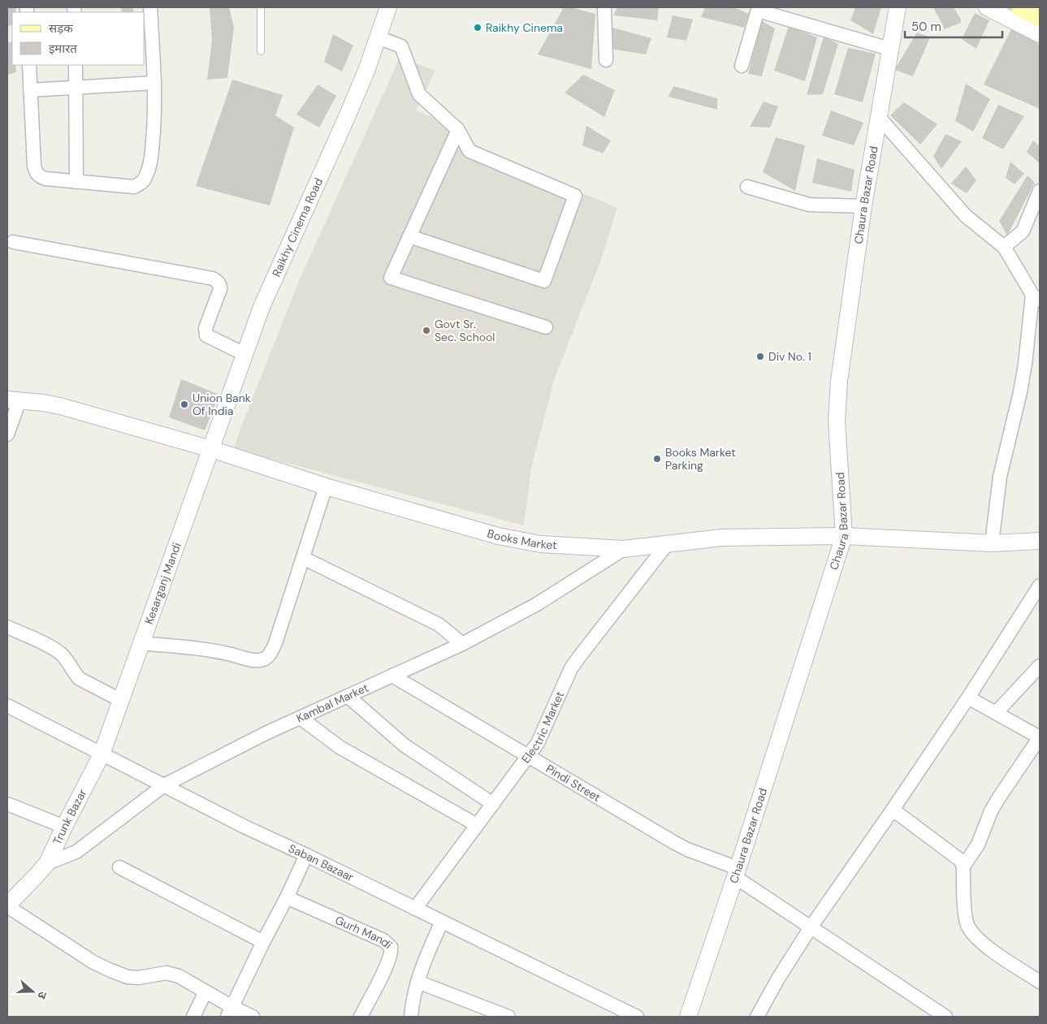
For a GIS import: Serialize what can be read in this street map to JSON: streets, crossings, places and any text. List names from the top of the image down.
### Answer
{
  "streets": {
    "street": [
      "Chaura Bazar Road",
      "Raikhy Cinema Road",
      "Books Market",
      "Kesarganj Mandi",
      "Kambal Market",
      "Electric Market",
      "Pindi Street",
      "Trunk Bazar",
      "Saban Bazaar",
      "Gurh Mandi"
    ]
  },
  "crossings": [
    ["Chaura Bazar Road", "Books Market"],
    ["Chaura Bazar Road", "Pindi Street"],
    ["Raikhy Cinema Road", "Books Market"],
    ["Raikhy Cinema Road", "Kesarganj Mandi"],
    ["Books Market", "Kesarganj Mandi"],
    ["Books Market", "Kambal Market"],
    ["Books Market", "Electric Market"],
    ["Kesarganj Mandi", "Trunk Bazar"],
    ["Kambal Market", "Pindi Street"],
    ["Kambal Market", "Trunk Bazar"],
    ["Kambal Market", "Saban Bazaar"],
    ["Electric Market", "Pindi Street"],
    ["Electric Market", "Saban Bazaar"],
    ["Trunk Bazar", "Saban Bazaar"]
  ],
  "places": [
    "Raikhy Cinema",
    "Govt Sr. Sec. School",
    "Div No. 1",
    "Union Bank Of India",
    "Books Market Parking"
  ],
  "legend": ["सड़क", "इमारत"],
  "scale_bar": "50 m",
  "north": "right"
}
